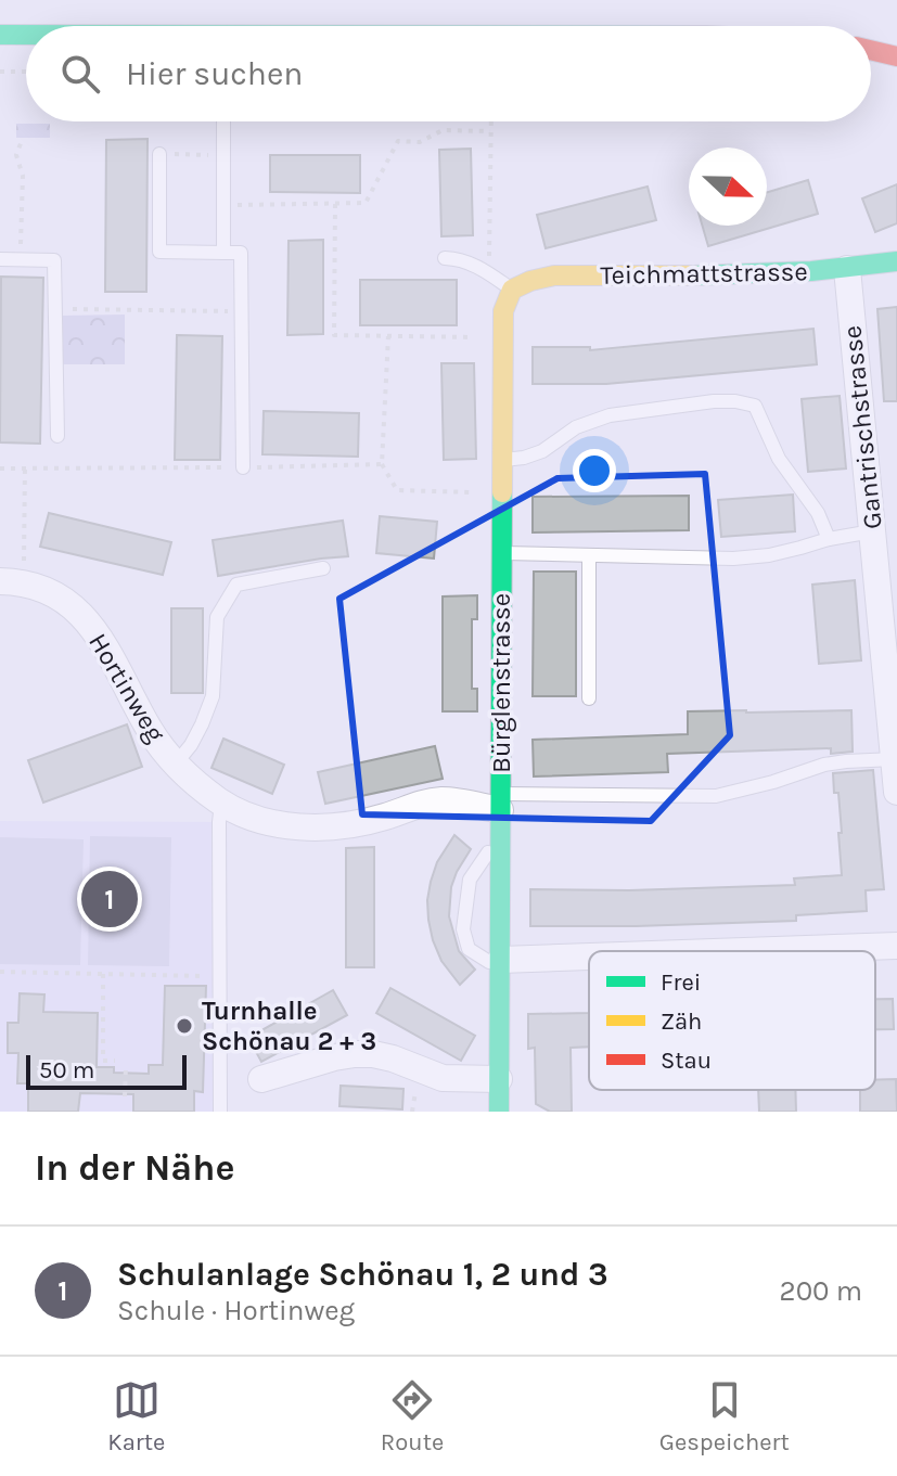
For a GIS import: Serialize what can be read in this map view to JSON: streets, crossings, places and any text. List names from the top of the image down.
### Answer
{
  "streets": {
    "street": [
      "Teichmattstrasse",
      "Gantrischstrasse",
      "Bürglenstrasse",
      "Hortinweg"
    ]
  },
  "crossings": [
    ["Teichmattstrasse", "Gantrischstrasse"],
    ["Teichmattstrasse", "Bürglenstrasse"],
    ["Bürglenstrasse", "Hortinweg"]
  ],
  "places": ["Turnhalle Schönau 2 + 3"],
  "legend": ["Frei", "Zäh", "Stau"],
  "scale_bar": "50 m",
  "north": "right",
  "page": {
    "search": "Hier suchen",
    "pins": "1",
    "scale": "50 m",
    "heading": "In der Nähe",
    "list": [
      {
        "mark": "1",
        "name": "Schulanlage Schönau 1, 2 und 3",
        "note": "Schule · Hortinweg",
        "value": "200 m"
      }
    ],
    "nav": ["Karte", "Route", "Gespeichert"]
  }
}
